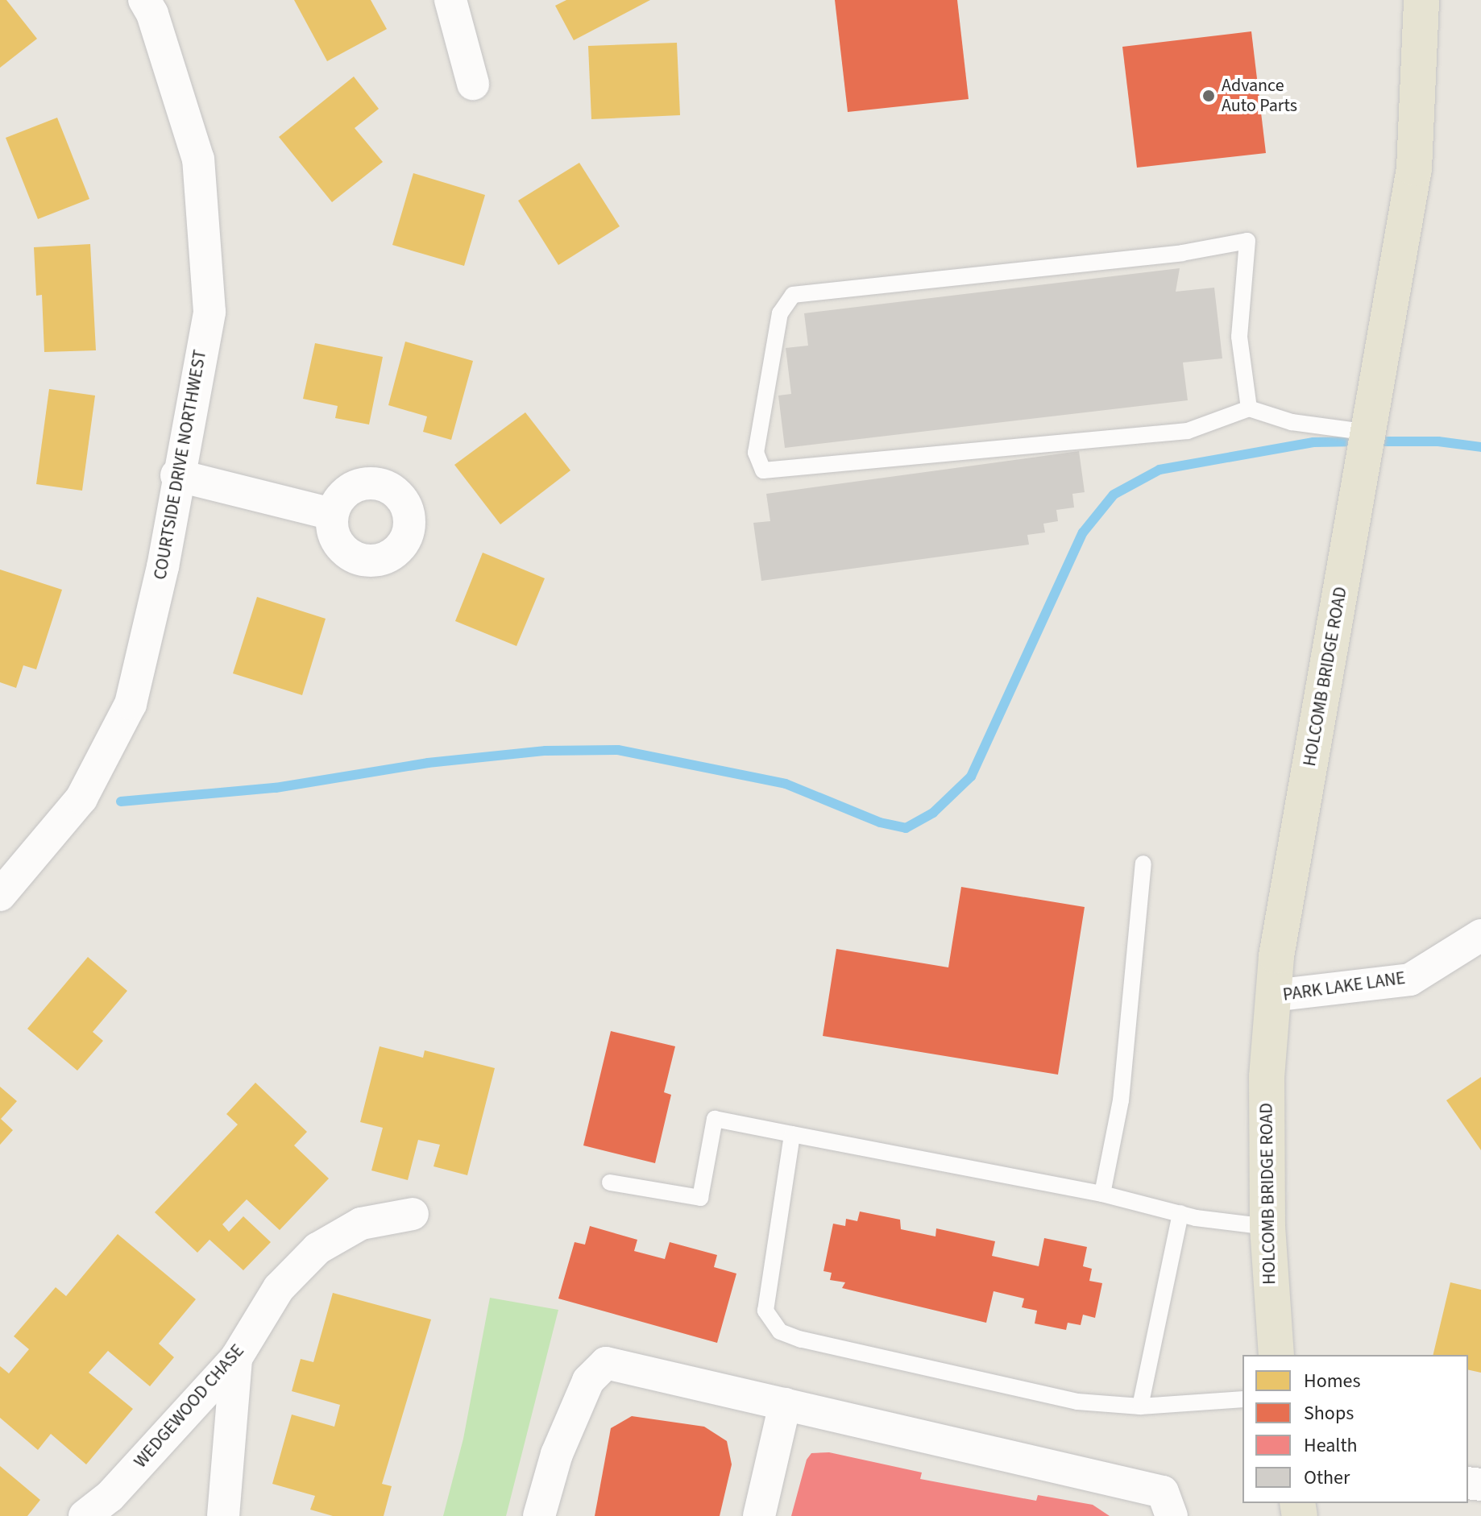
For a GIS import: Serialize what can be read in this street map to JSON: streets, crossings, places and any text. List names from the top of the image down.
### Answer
{
  "streets": {
    "main road": ["HOLCOMB BRIDGE ROAD"],
    "street": ["COURTSIDE DRIVE NORTHWEST", "PARK LAKE LANE", "WEDGEWOOD CHASE"]
  },
  "crossings": [
    ["HOLCOMB BRIDGE ROAD", "PARK LAKE LANE"]
  ],
  "places": ["Advance Auto Parts"],
  "legend": [
    "Homes",
    "Shops",
    "Health",
    "Other"
  ]
}
